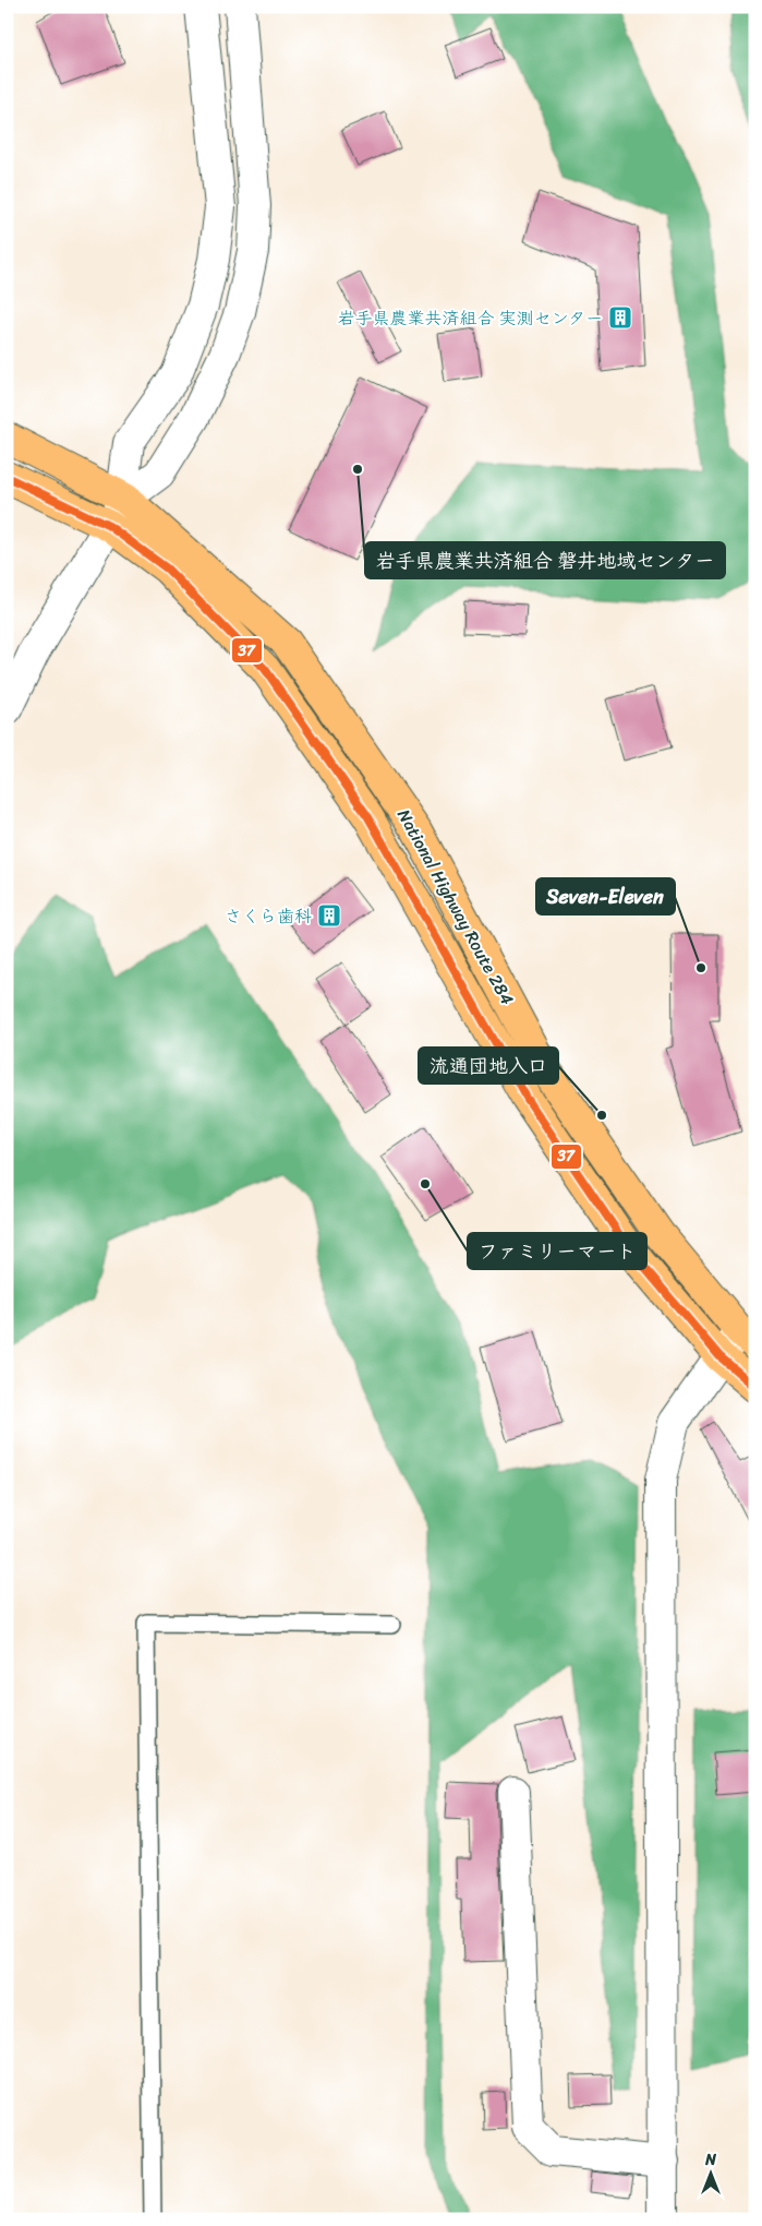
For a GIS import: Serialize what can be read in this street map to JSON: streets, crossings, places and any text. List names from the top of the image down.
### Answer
{
  "streets": {
    "highway": ["National Highway Route 284"]
  },
  "places": {
    "building": ["岩手県農業共済組合 実測センター", "さくら歯科"],
    "other": [
      "岩手県農業共済組合 磐井地域センター",
      "Seven-Eleven",
      "流通団地入口",
      "ファミリーマート"
    ]
  },
  "lines": ["transit line 37"],
  "north": "top"
}
